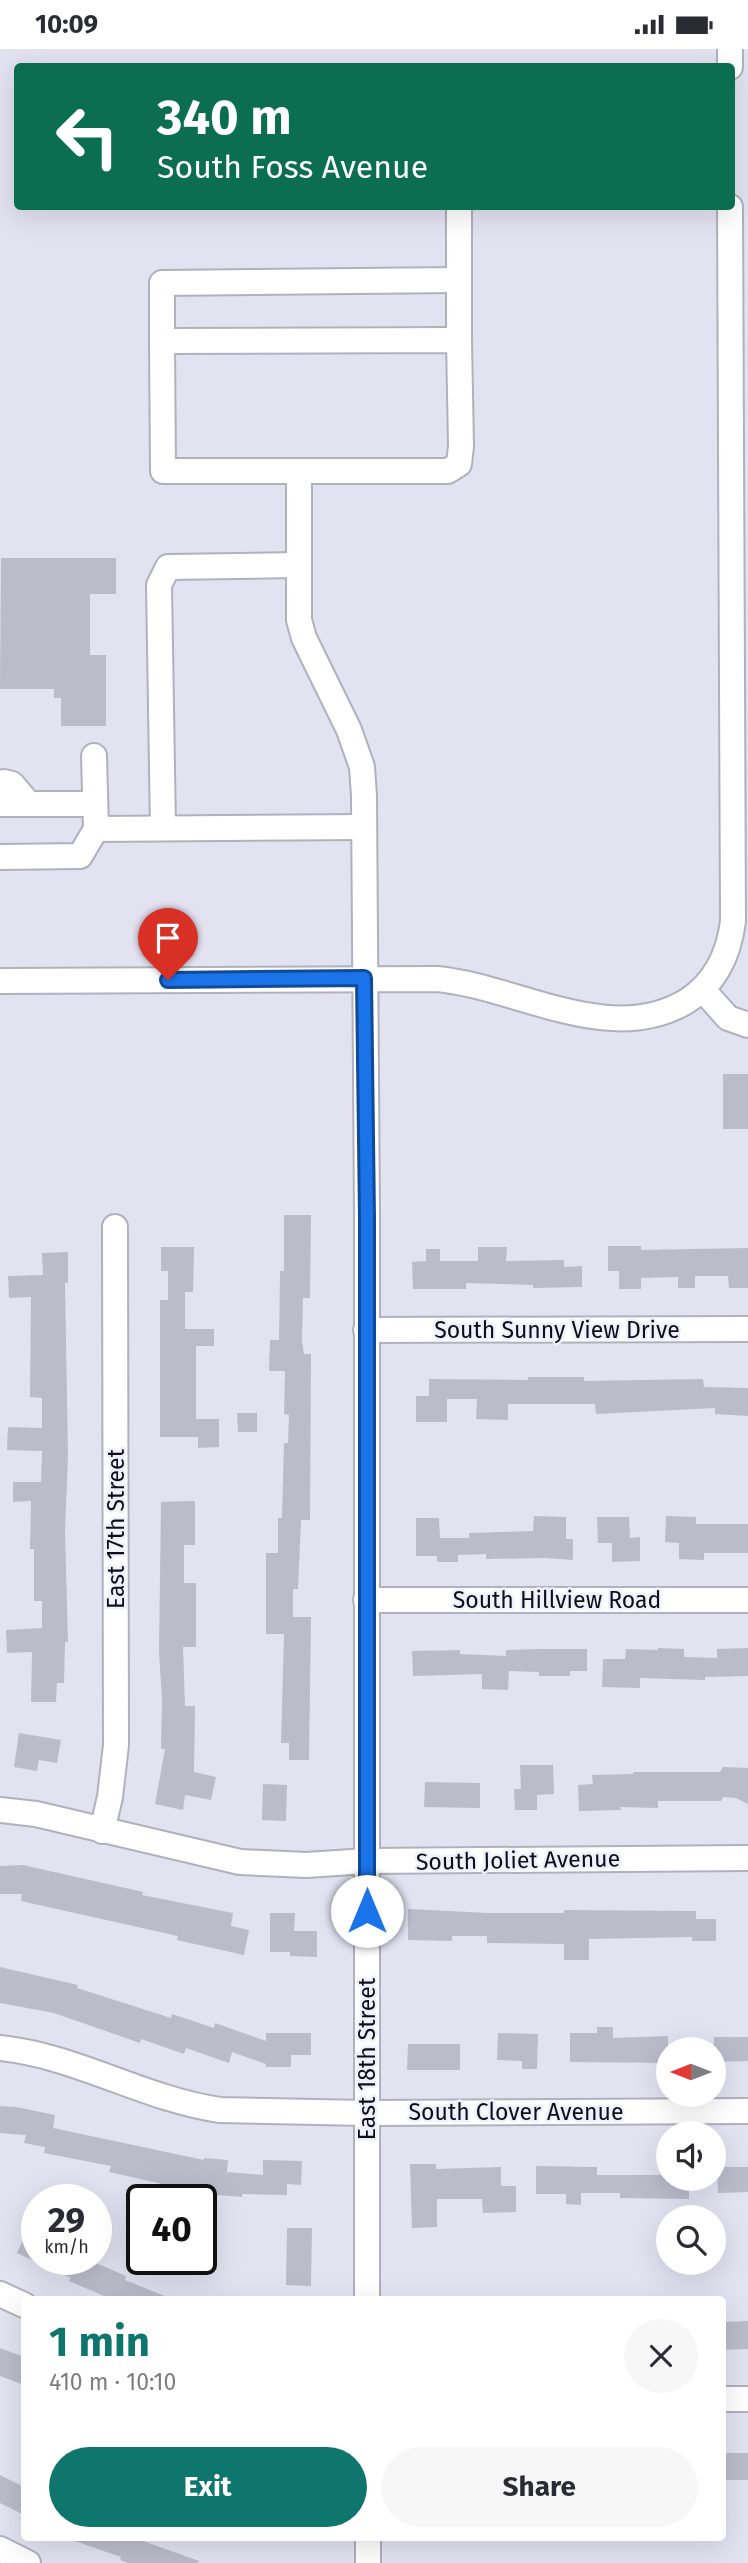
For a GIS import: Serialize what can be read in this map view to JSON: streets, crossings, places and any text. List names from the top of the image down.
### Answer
{
  "streets": {
    "street": [
      "South Sunny View Drive",
      "East 17th Street",
      "South Hillview Road",
      "South Joliet Avenue",
      "East 18th Street",
      "South Clover Avenue"
    ]
  },
  "crossings": [
    ["South Sunny View Drive", "East 18th Street"],
    ["East 17th Street", "South Joliet Avenue"],
    ["South Hillview Road", "East 18th Street"],
    ["South Joliet Avenue", "East 18th Street"],
    ["East 18th Street", "South Clover Avenue"]
  ],
  "north": "left",
  "page": {
    "status": "10:09",
    "turn": ["340 m", "South Foss Avenue"],
    "speed": "29 km/h",
    "limit": "40",
    "heading": ["1 min", "410 m · 10:10"],
    "buttons": ["Exit", "Share"]
  }
}
